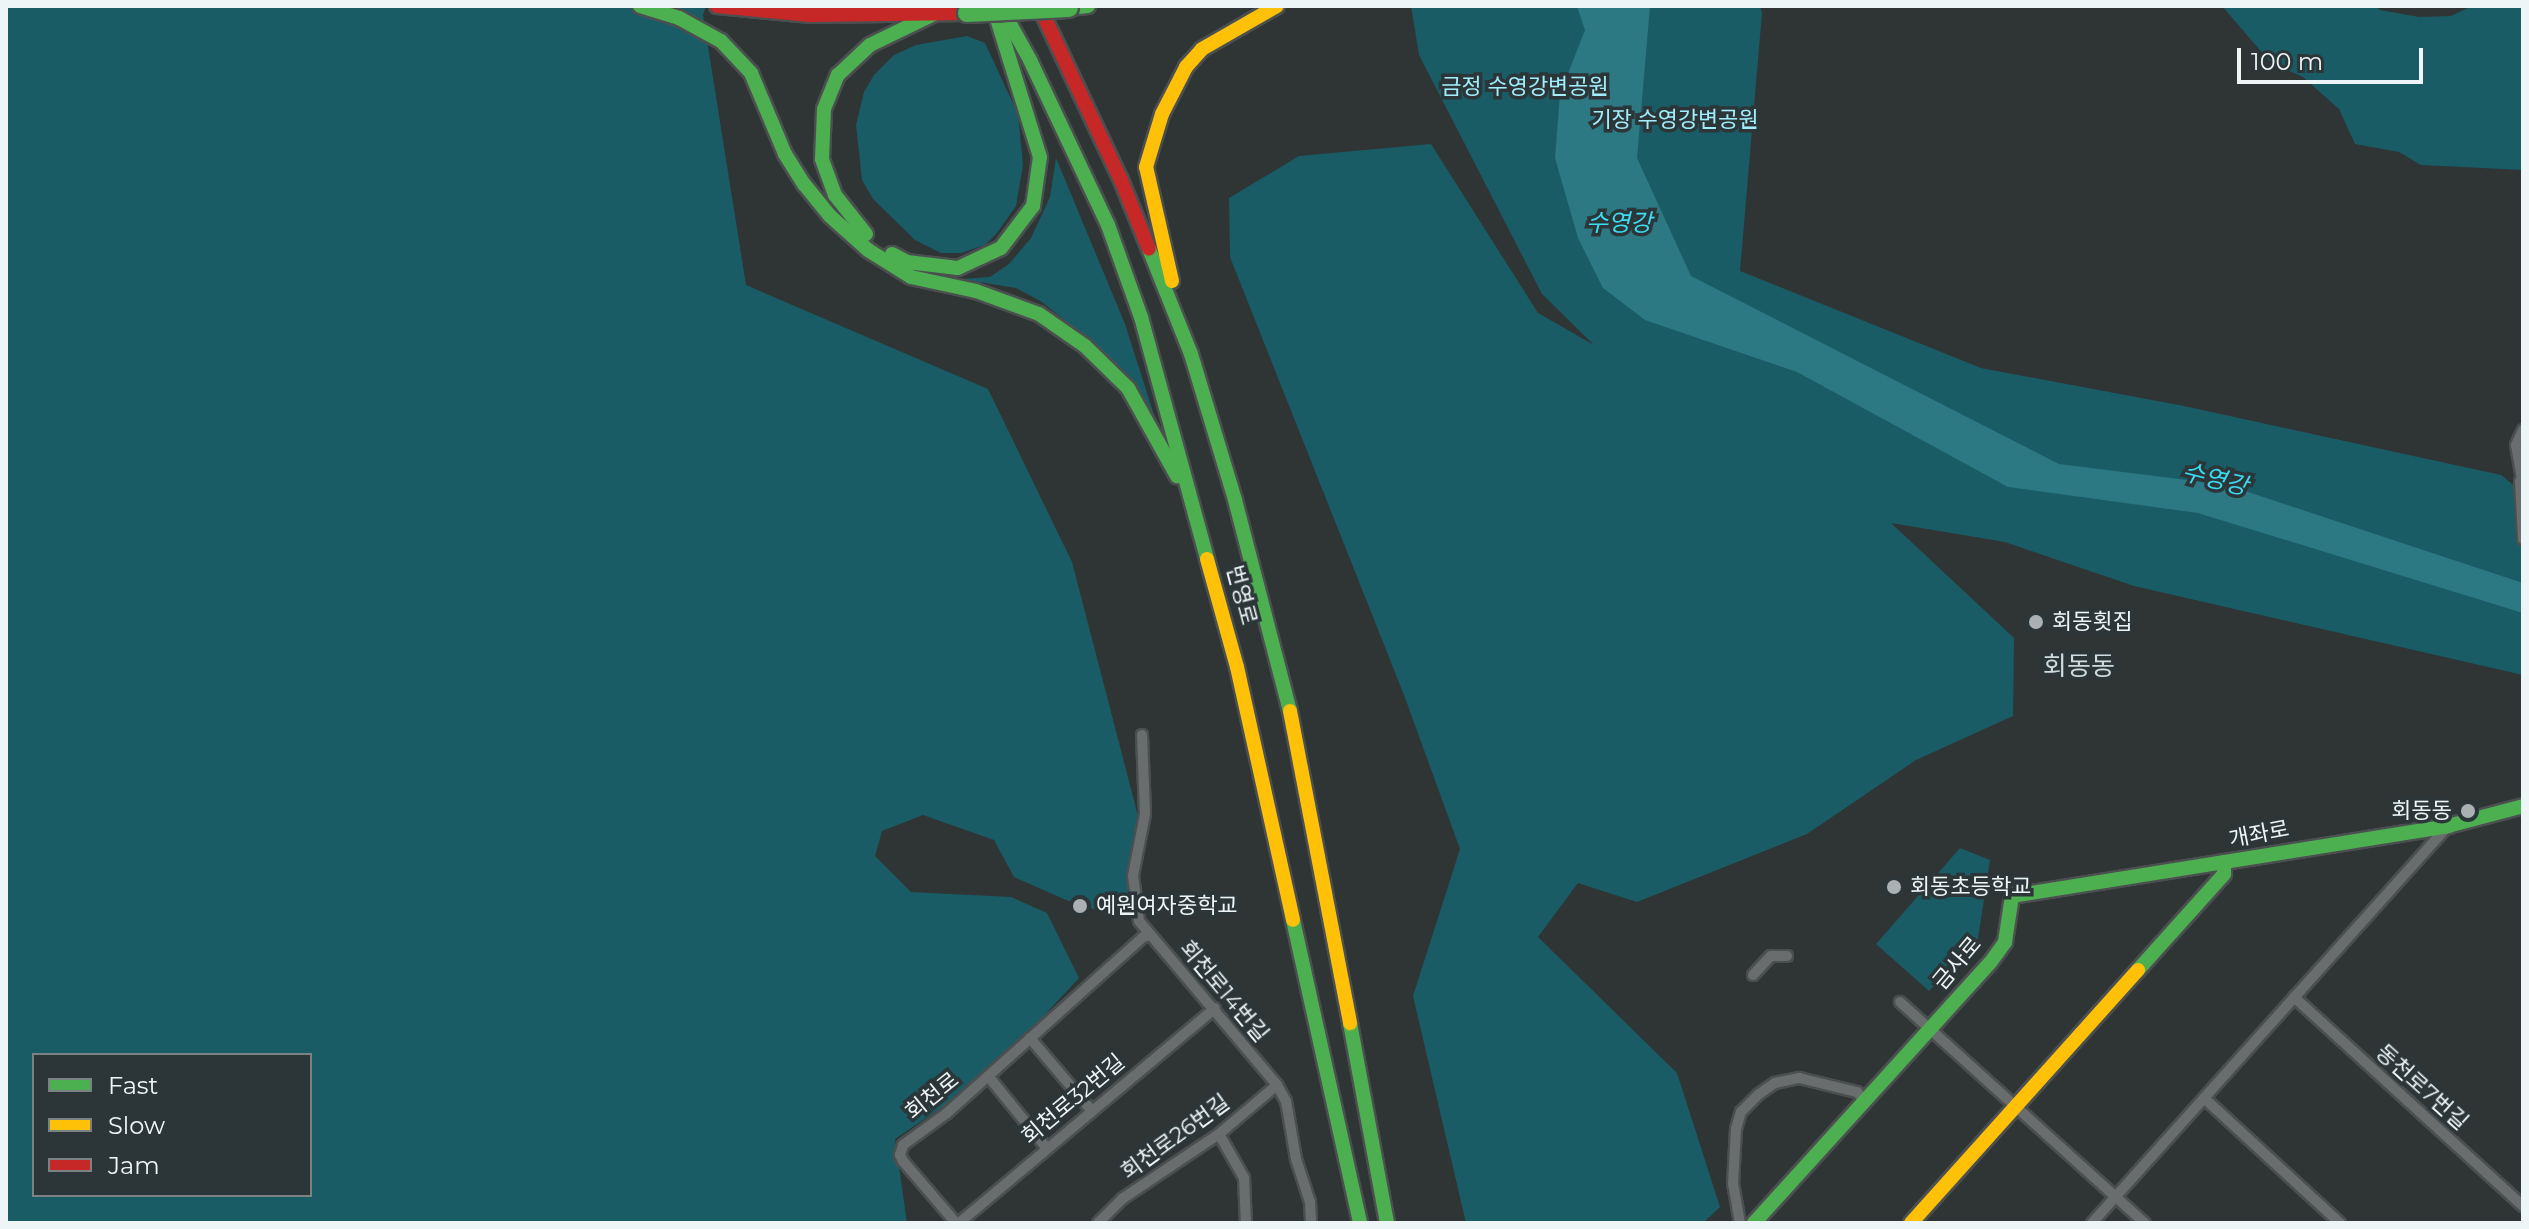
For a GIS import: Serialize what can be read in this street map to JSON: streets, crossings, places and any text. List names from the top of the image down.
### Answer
{
  "streets": {
    "main road": ["번영로", "개좌로", "금사로"],
    "street": [
      "회천로14번길",
      "동천로7번길",
      "회천로",
      "회천로32번길",
      "회천로26번길"
    ]
  },
  "crossings": [
    ["개좌로", "금사로"],
    ["회천로14번길", "회천로"],
    ["회천로14번길", "회천로32번길"],
    ["회천로14번길", "회천로26번길"],
    ["회천로", "회천로32번길"]
  ],
  "districts": ["회동동"],
  "water": ["수영강"],
  "parks": ["금정 수영강변공원", "기장 수영강변공원"],
  "places": [
    "회동횟집",
    "회동동",
    "회동초등학교",
    "예원여자중학교"
  ],
  "legend": ["Fast", "Slow", "Jam"],
  "scale_bar": "100 m"
}
